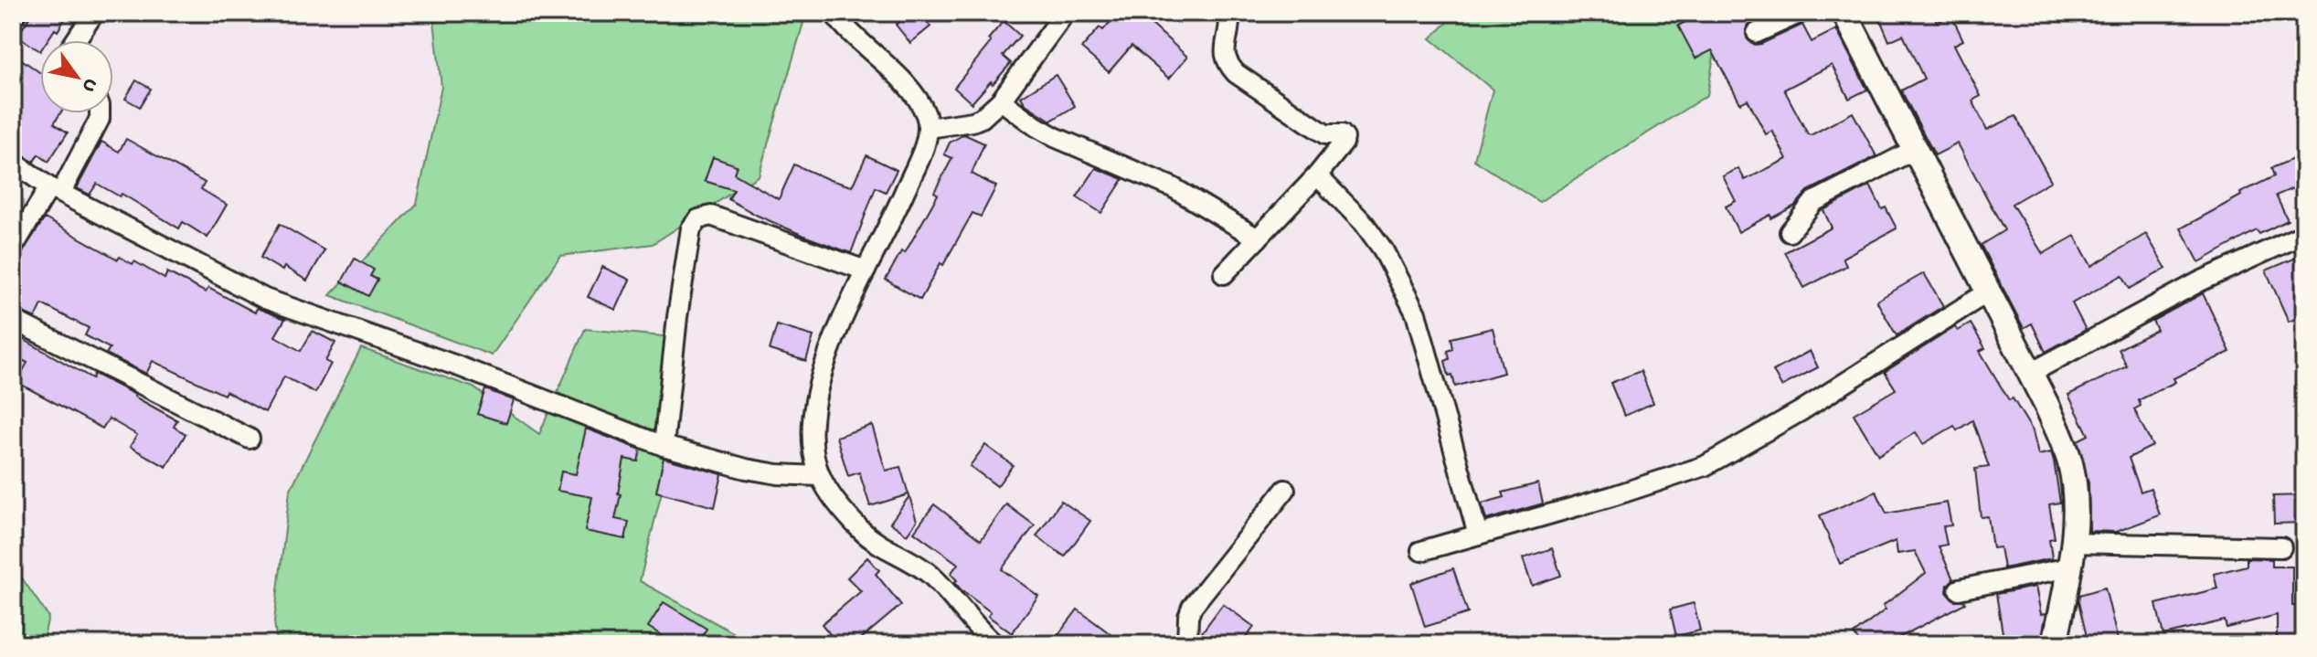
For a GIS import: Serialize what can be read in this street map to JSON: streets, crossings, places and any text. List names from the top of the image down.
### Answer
{
  "north": "bottom right"
}
